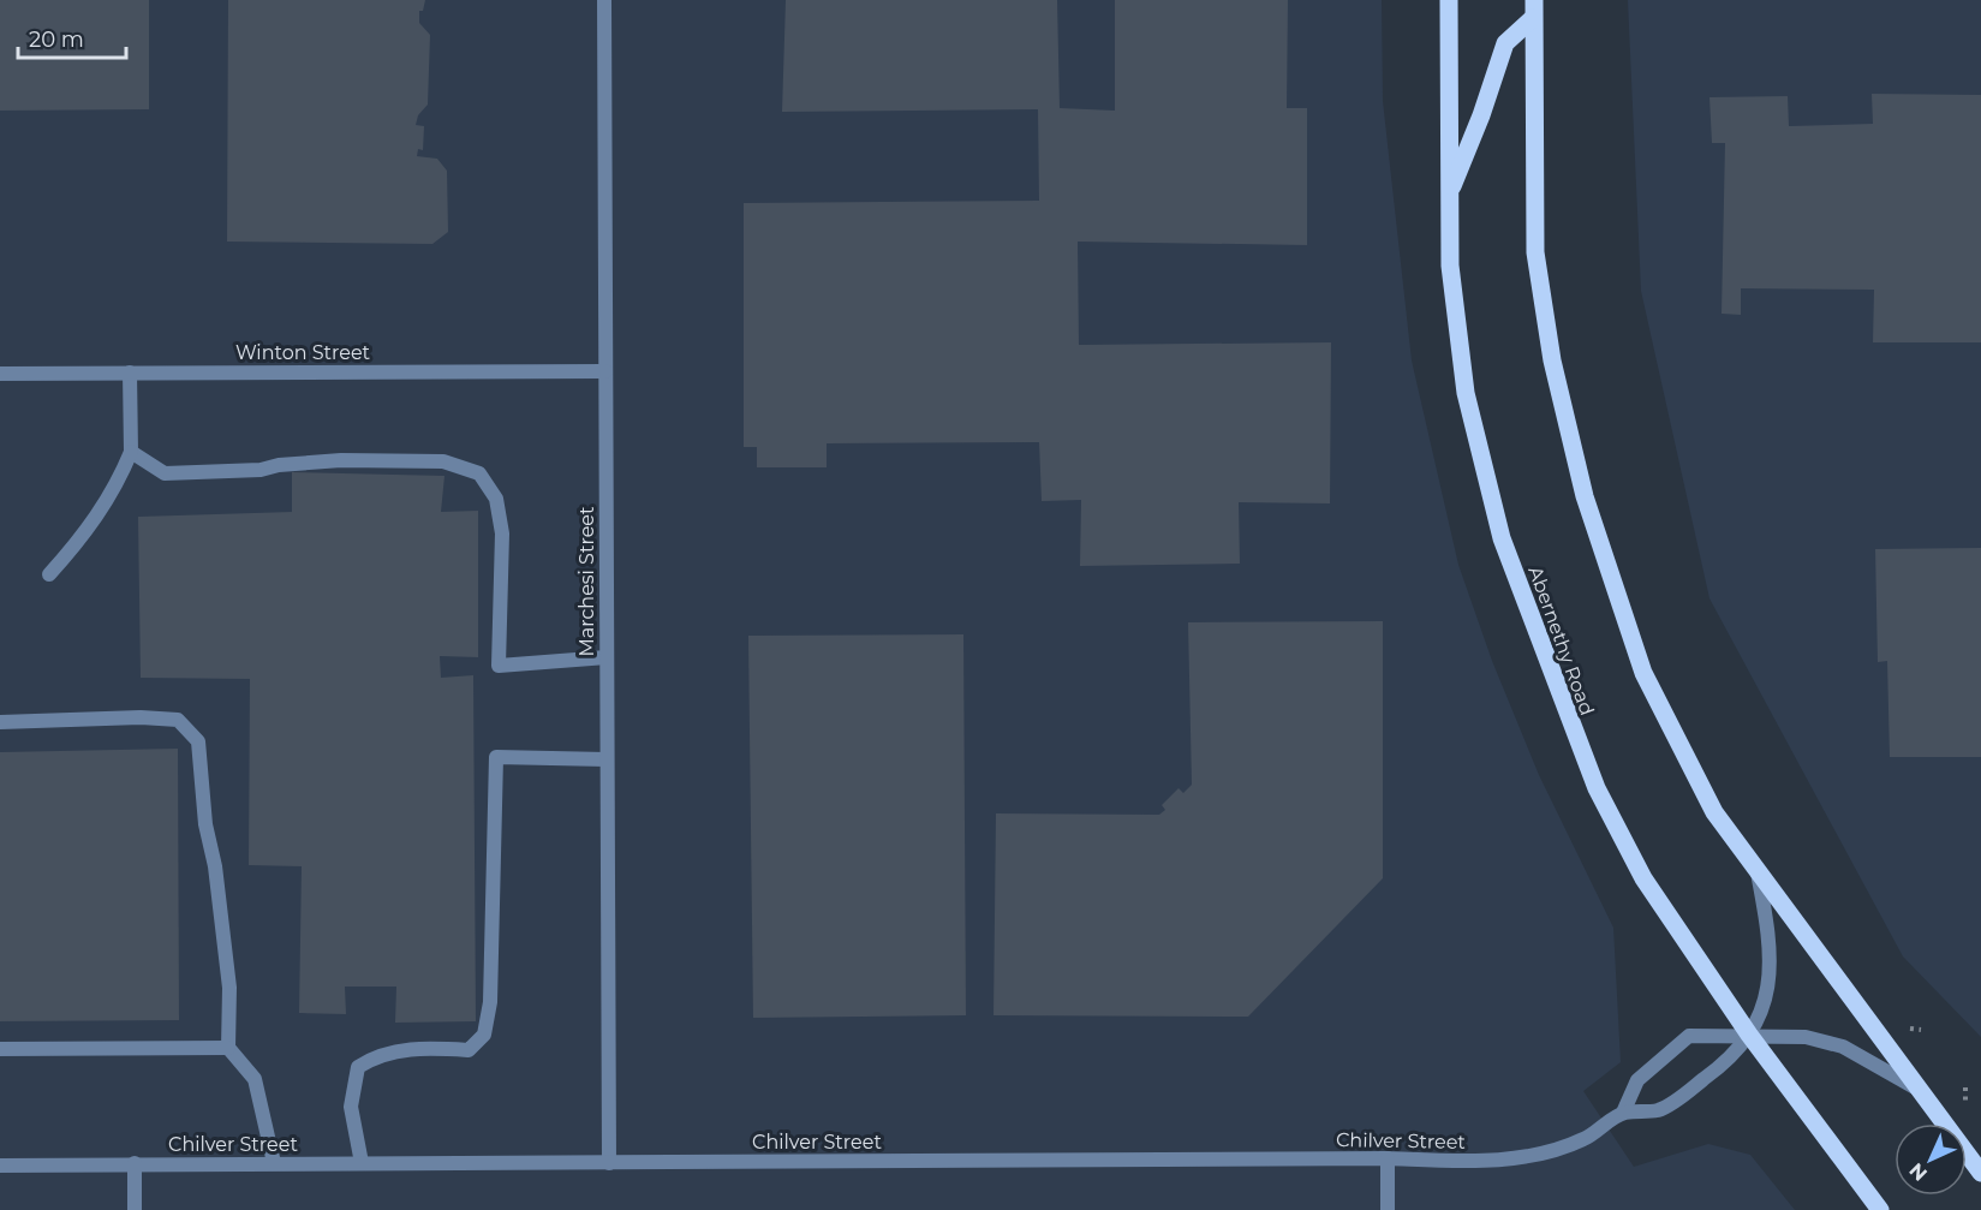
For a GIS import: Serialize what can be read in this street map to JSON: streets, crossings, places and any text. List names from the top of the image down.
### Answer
{
  "streets": {
    "main road": ["Abernethy Road"],
    "street": ["Winton Street", "Marchesi Street", "Chilver Street"]
  },
  "crossings": [
    ["Winton Street", "Marchesi Street"],
    ["Marchesi Street", "Chilver Street"],
    ["Abernethy Road", "Chilver Street"]
  ],
  "scale_bar": "20 m",
  "north": "bottom left"
}
